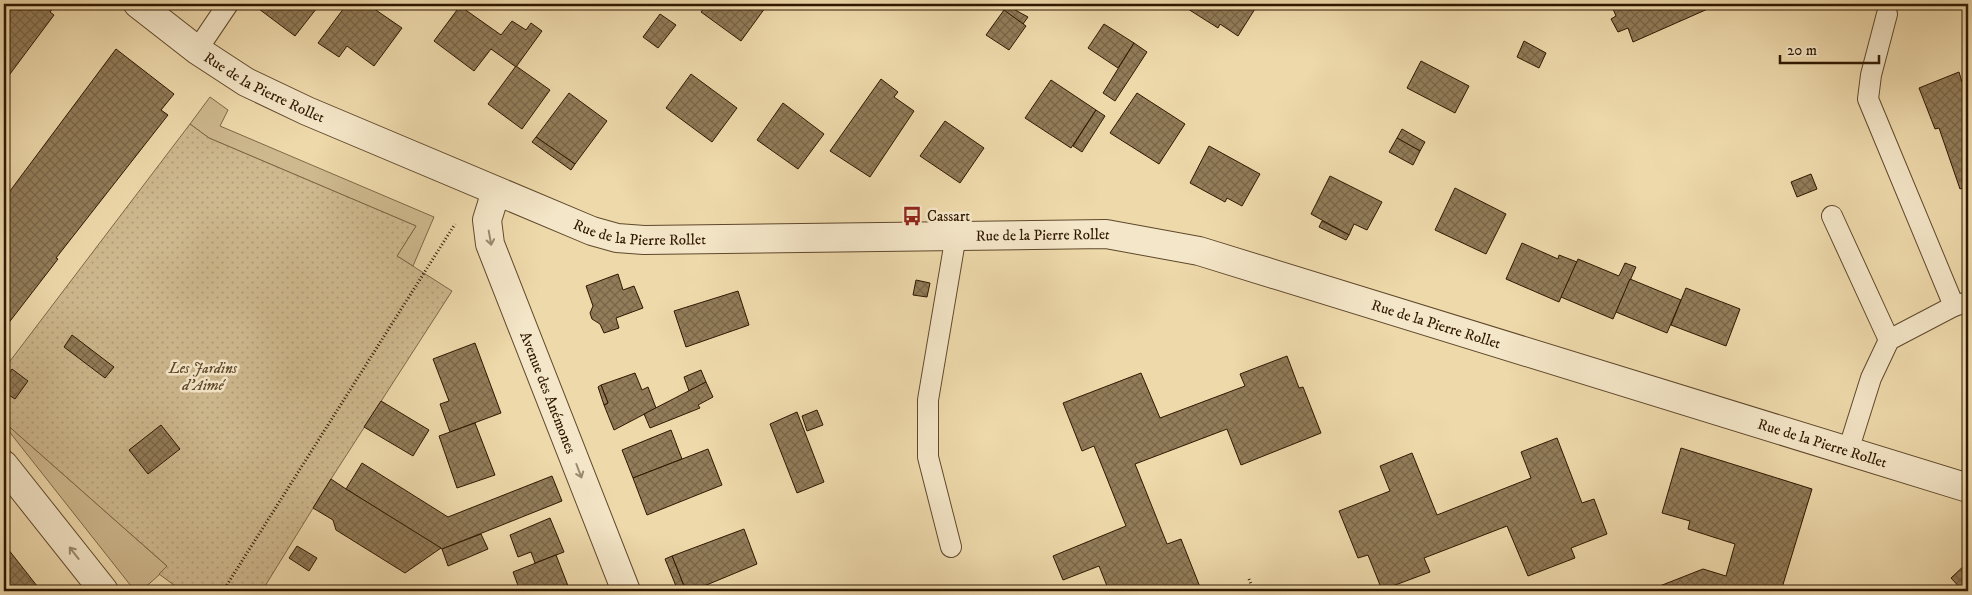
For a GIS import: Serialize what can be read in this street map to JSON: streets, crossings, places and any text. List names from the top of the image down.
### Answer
{
  "streets": {
    "street": ["Rue de la Pierre Rollet", "Avenue des Anémones"]
  },
  "crossings": [
    ["Rue de la Pierre Rollet", "Avenue des Anémones"]
  ],
  "one_way": ["Avenue des Anémones"],
  "parks": ["Les Jardins d'Aimé"],
  "places": {
    "bus stop": ["Cassart"]
  },
  "scale_bar": "20 m"
}
